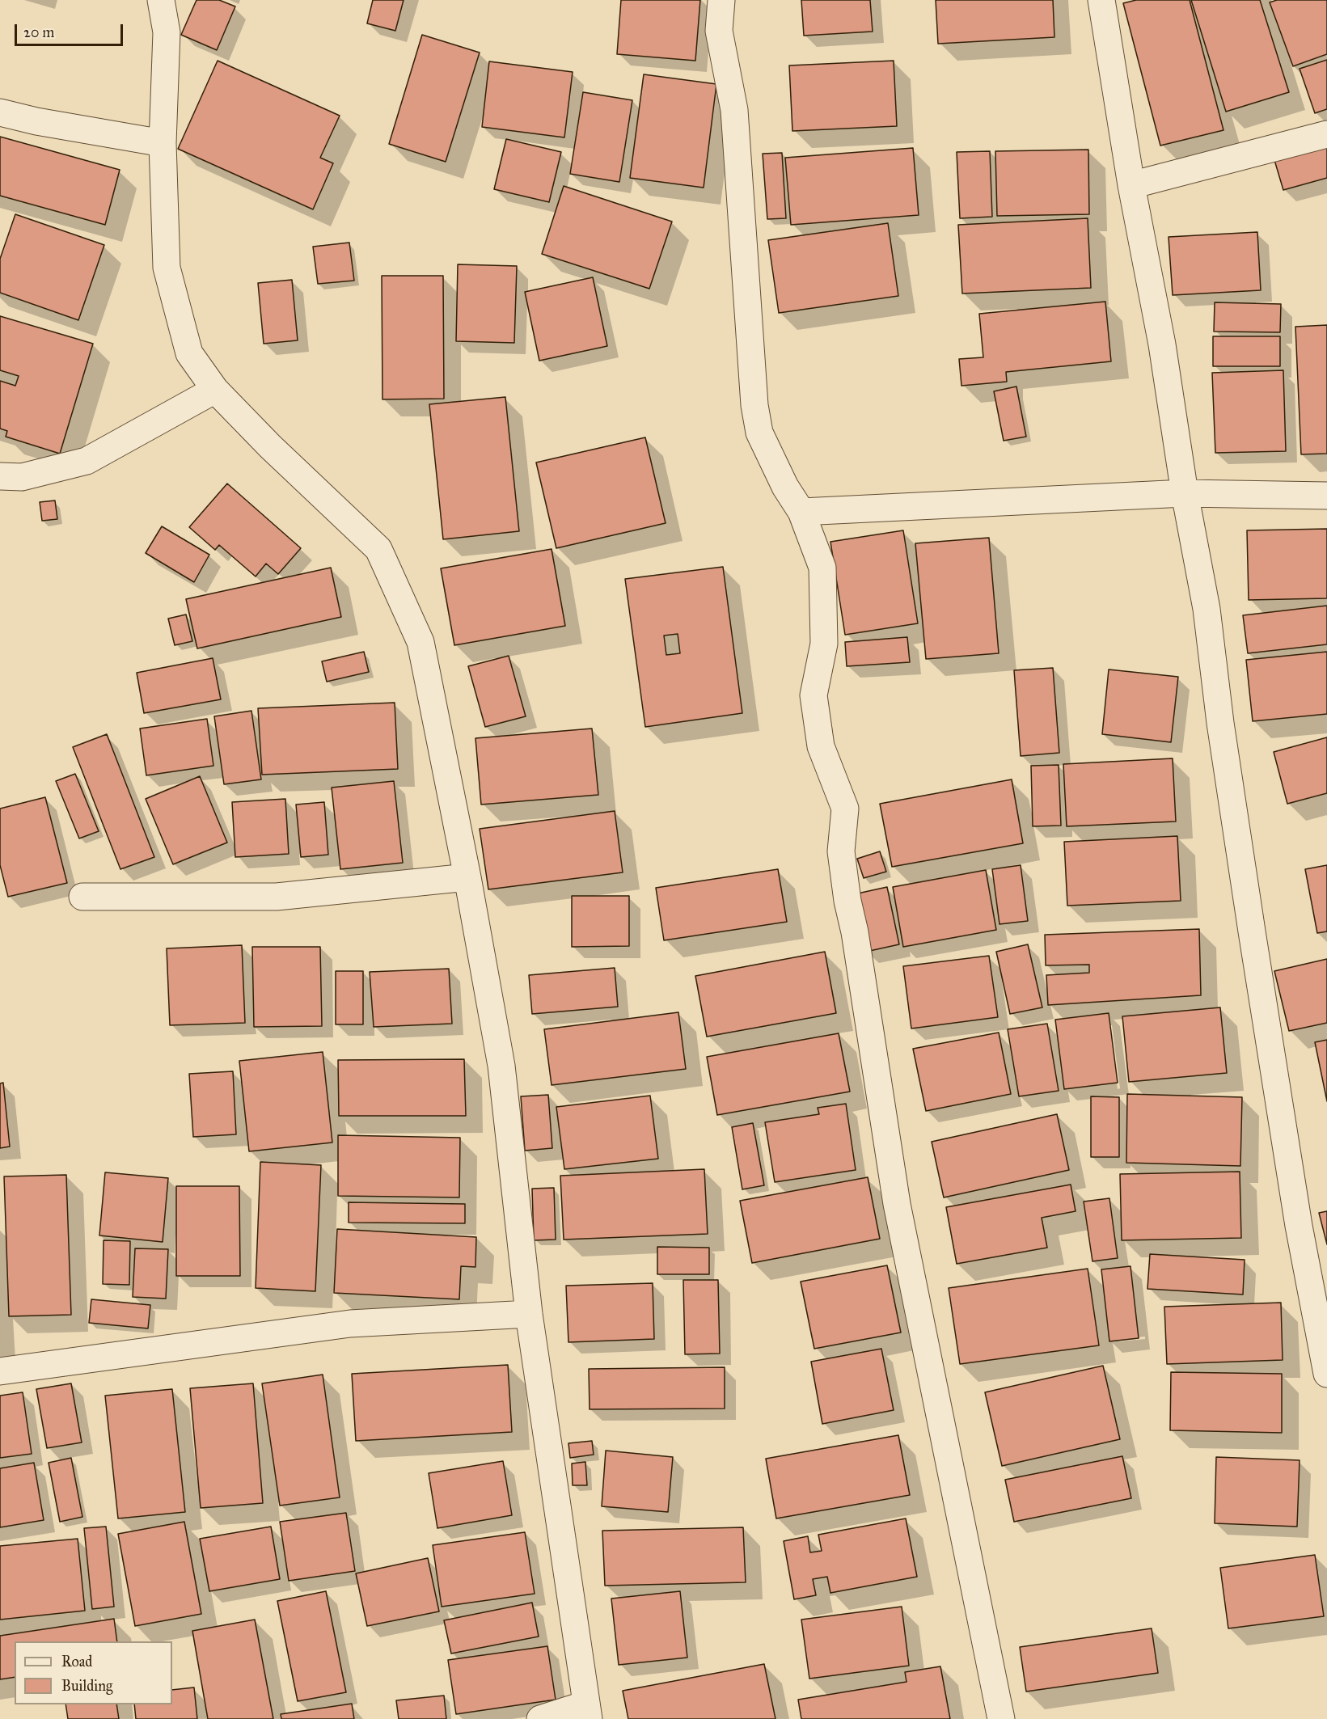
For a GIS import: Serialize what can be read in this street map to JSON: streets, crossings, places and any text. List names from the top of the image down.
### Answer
{
  "legend": ["Road", "Building"],
  "scale_bar": "20 m"
}
